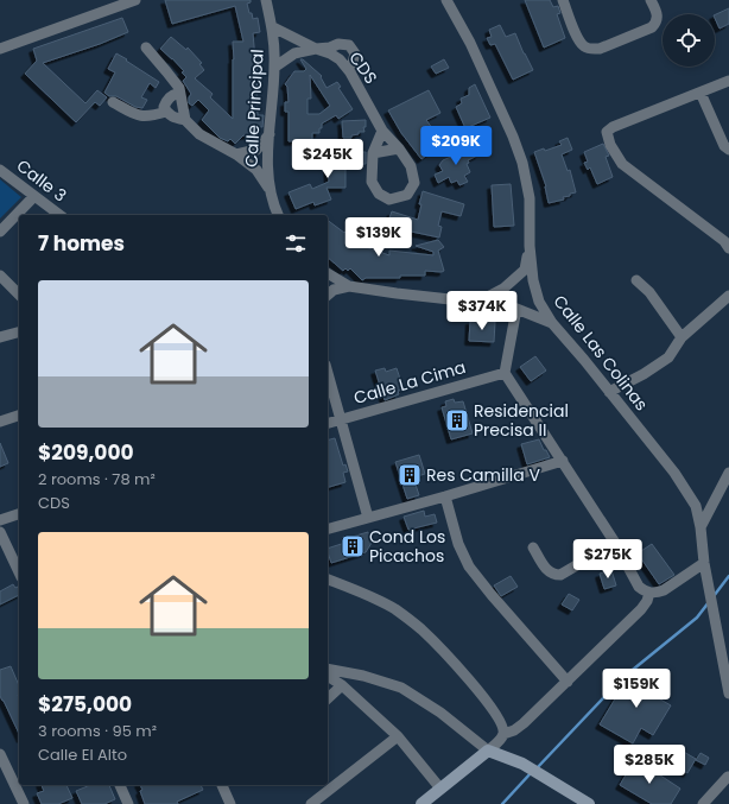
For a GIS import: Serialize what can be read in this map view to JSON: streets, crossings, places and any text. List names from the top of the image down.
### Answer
{
  "streets": {
    "street": [
      "CDS",
      "Calle Principal",
      "Calle 3",
      "Calle Las Colinas",
      "Calle La Cima"
    ]
  },
  "crossings": [
    ["CDS", "Calle Principal"]
  ],
  "places": {
    "building": ["Residencial Precisa II", "Res Camilla V", "Cond Los Picachos"]
  },
  "page": {
    "price": [
      "$209K",
      "$245K",
      "$139K",
      "$374K",
      "$275K",
      "$159K",
      "$285K"
    ],
    "heading": "7 homes",
    "list": [
      {
        "name": "$209,000",
        "note": "2 rooms · 78 m² · CDS"
      },
      {
        "name": "$275,000",
        "note": "3 rooms · 95 m² · Calle El Alto"
      }
    ]
  }
}
